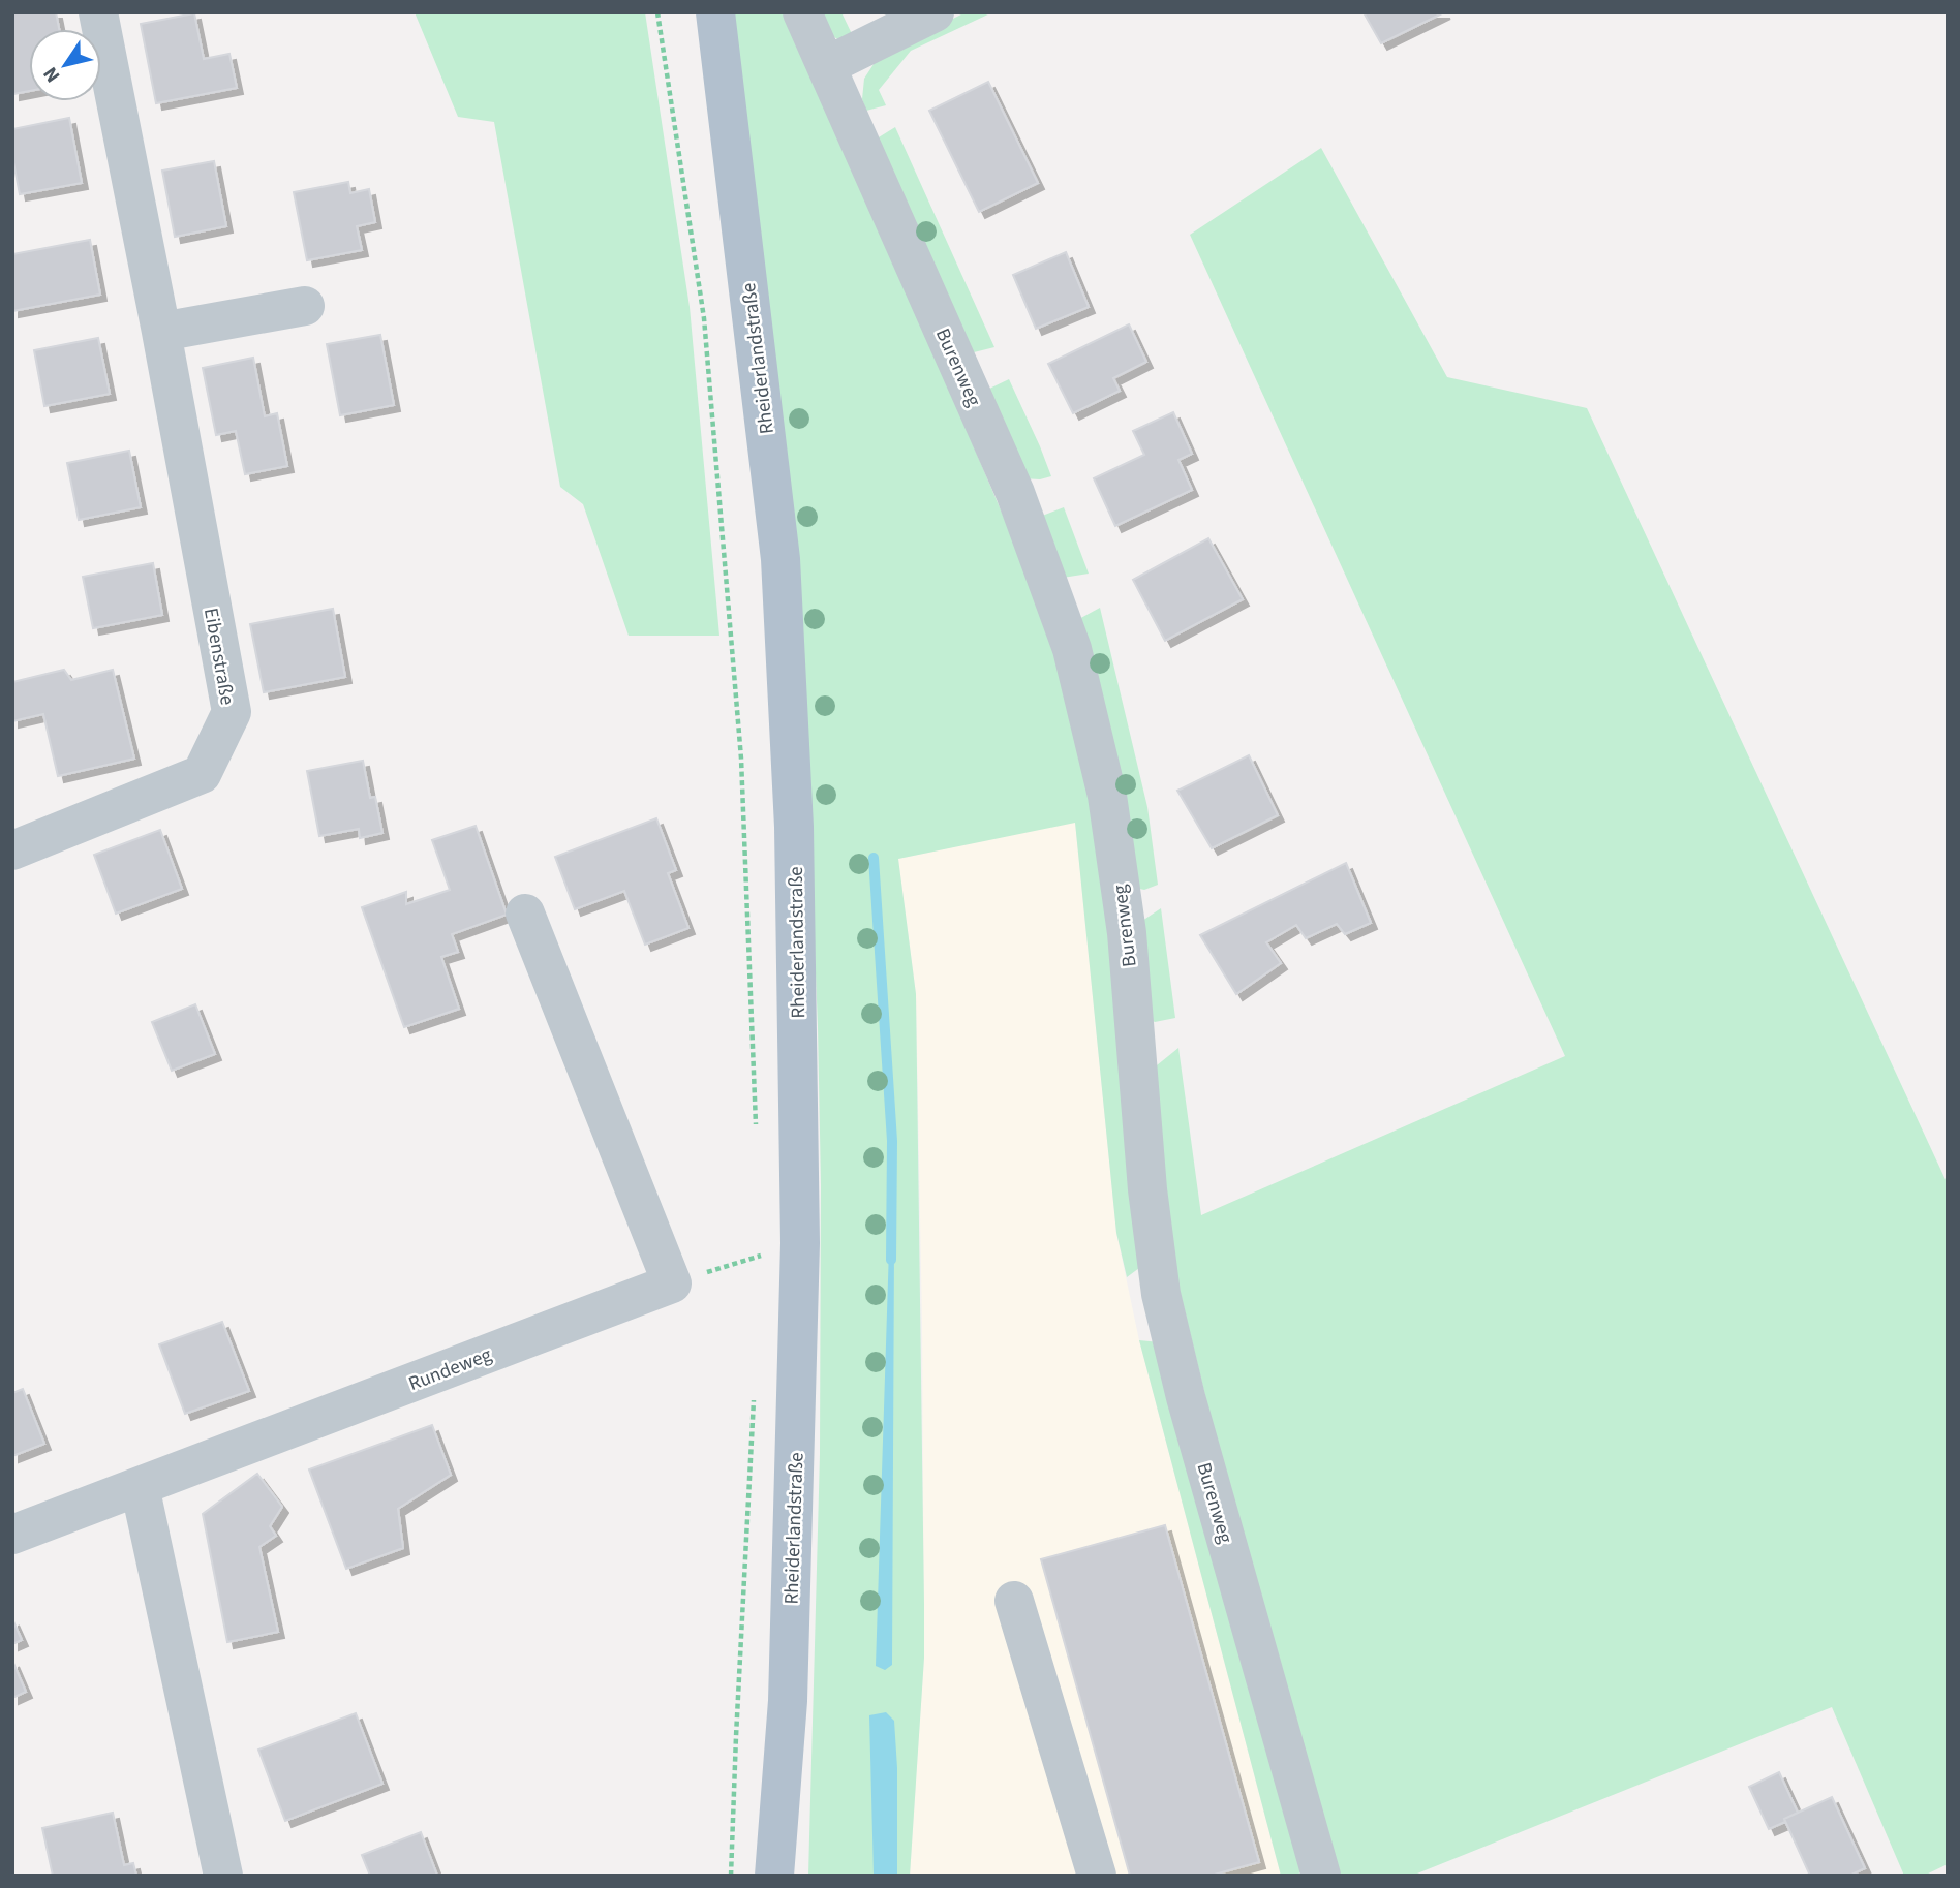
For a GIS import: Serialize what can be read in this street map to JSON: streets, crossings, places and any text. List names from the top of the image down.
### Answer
{
  "streets": {
    "main road": ["Rheiderlandstraße"],
    "street": ["Burenweg", "Eibenstraße", "Rundeweg"]
  },
  "north": "bottom left"
}
